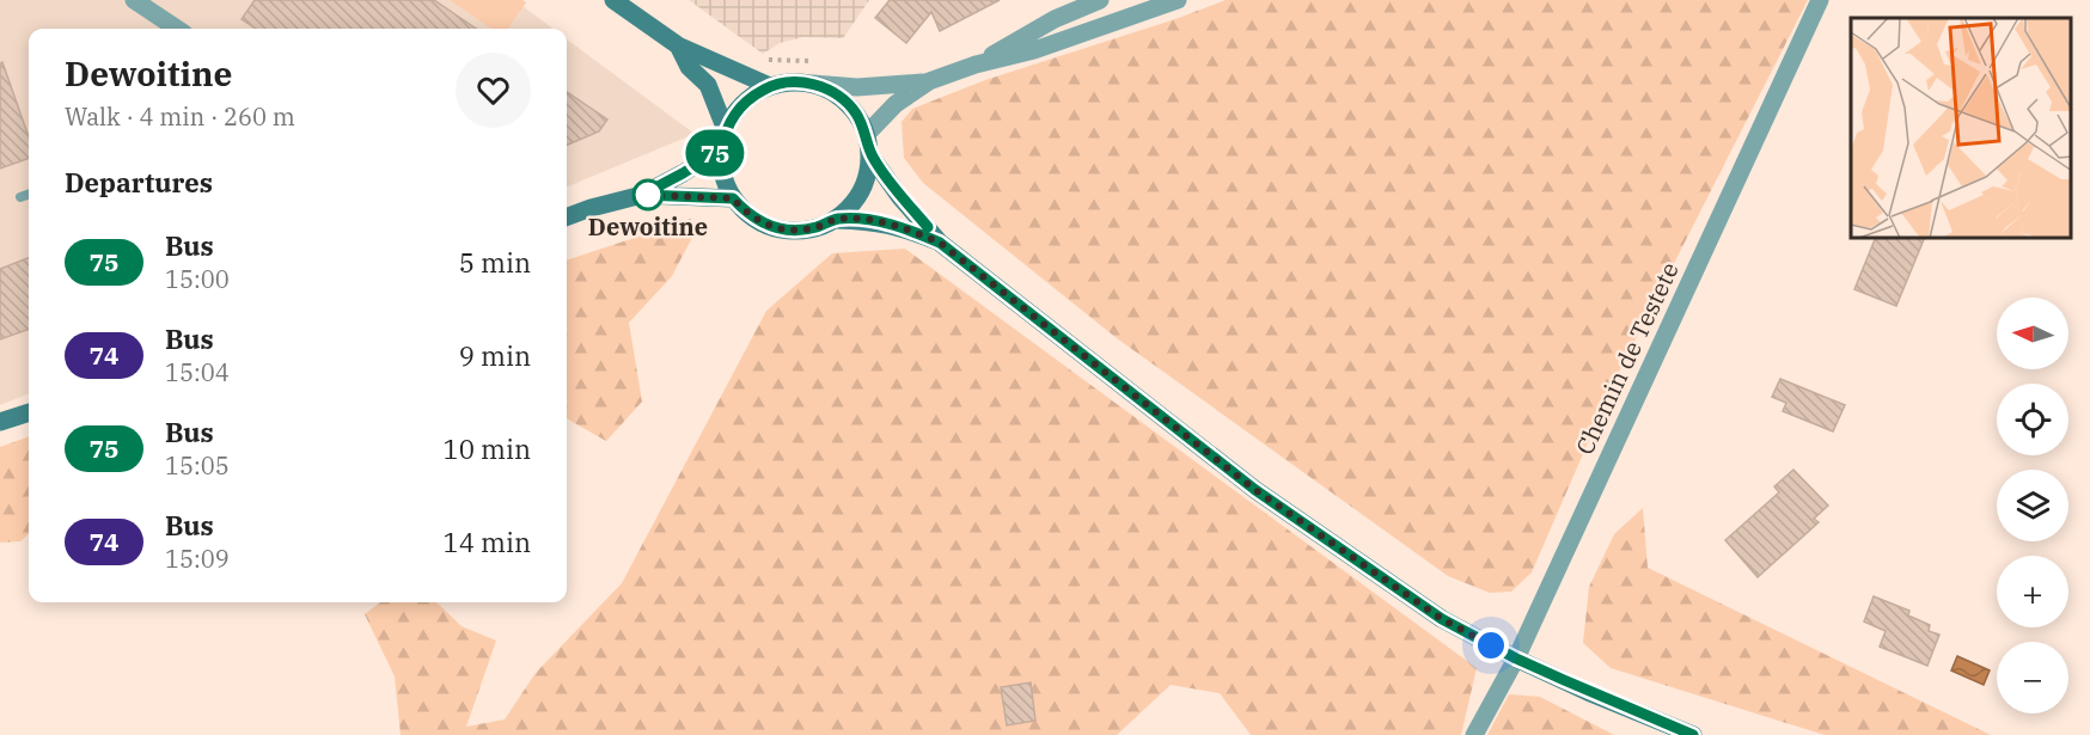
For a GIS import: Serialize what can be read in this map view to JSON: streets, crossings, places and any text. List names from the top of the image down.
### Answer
{
  "streets": {
    "street": ["Chemin de Testete"]
  },
  "places": ["Dewoitine"],
  "lines": ["bus line 75"],
  "north": "left",
  "page": {
    "on_map": "75",
    "heading": [
      ["Dewoitine", "Walk · 4 min · 260 m"],
      "Departures"
    ],
    "list": [
      {
        "mark": "75",
        "name": "Bus",
        "note": "15:00",
        "value": "5 min"
      },
      {
        "mark": "74",
        "name": "Bus",
        "note": "15:04",
        "value": "9 min"
      },
      {
        "mark": "75",
        "name": "Bus",
        "note": "15:05",
        "value": "10 min"
      },
      {
        "mark": "74",
        "name": "Bus",
        "note": "15:09",
        "value": "14 min"
      }
    ],
    "map_buttons": ["+", "−"]
  }
}
